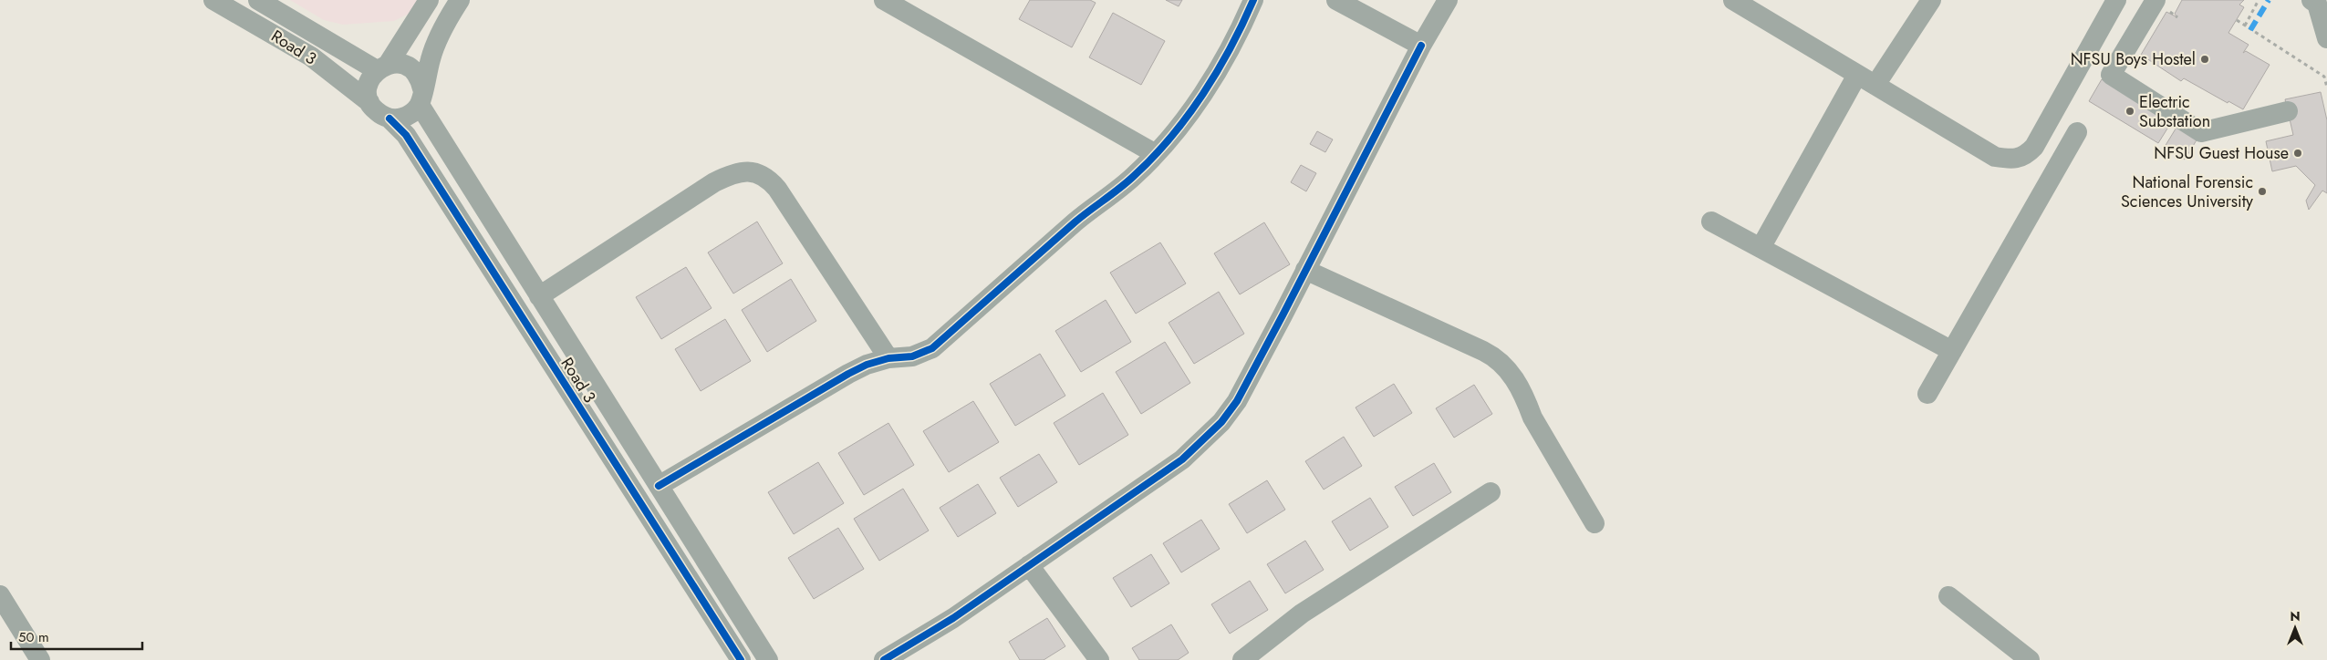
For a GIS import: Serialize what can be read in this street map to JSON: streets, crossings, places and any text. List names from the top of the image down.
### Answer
{
  "streets": {
    "street": ["Road 3"]
  },
  "places": [
    "NFSU Boys Hostel",
    "Electric Substation",
    "NFSU Guest House",
    "National Forensic Sciences University"
  ],
  "scale_bar": "50 m",
  "north": "top"
}
